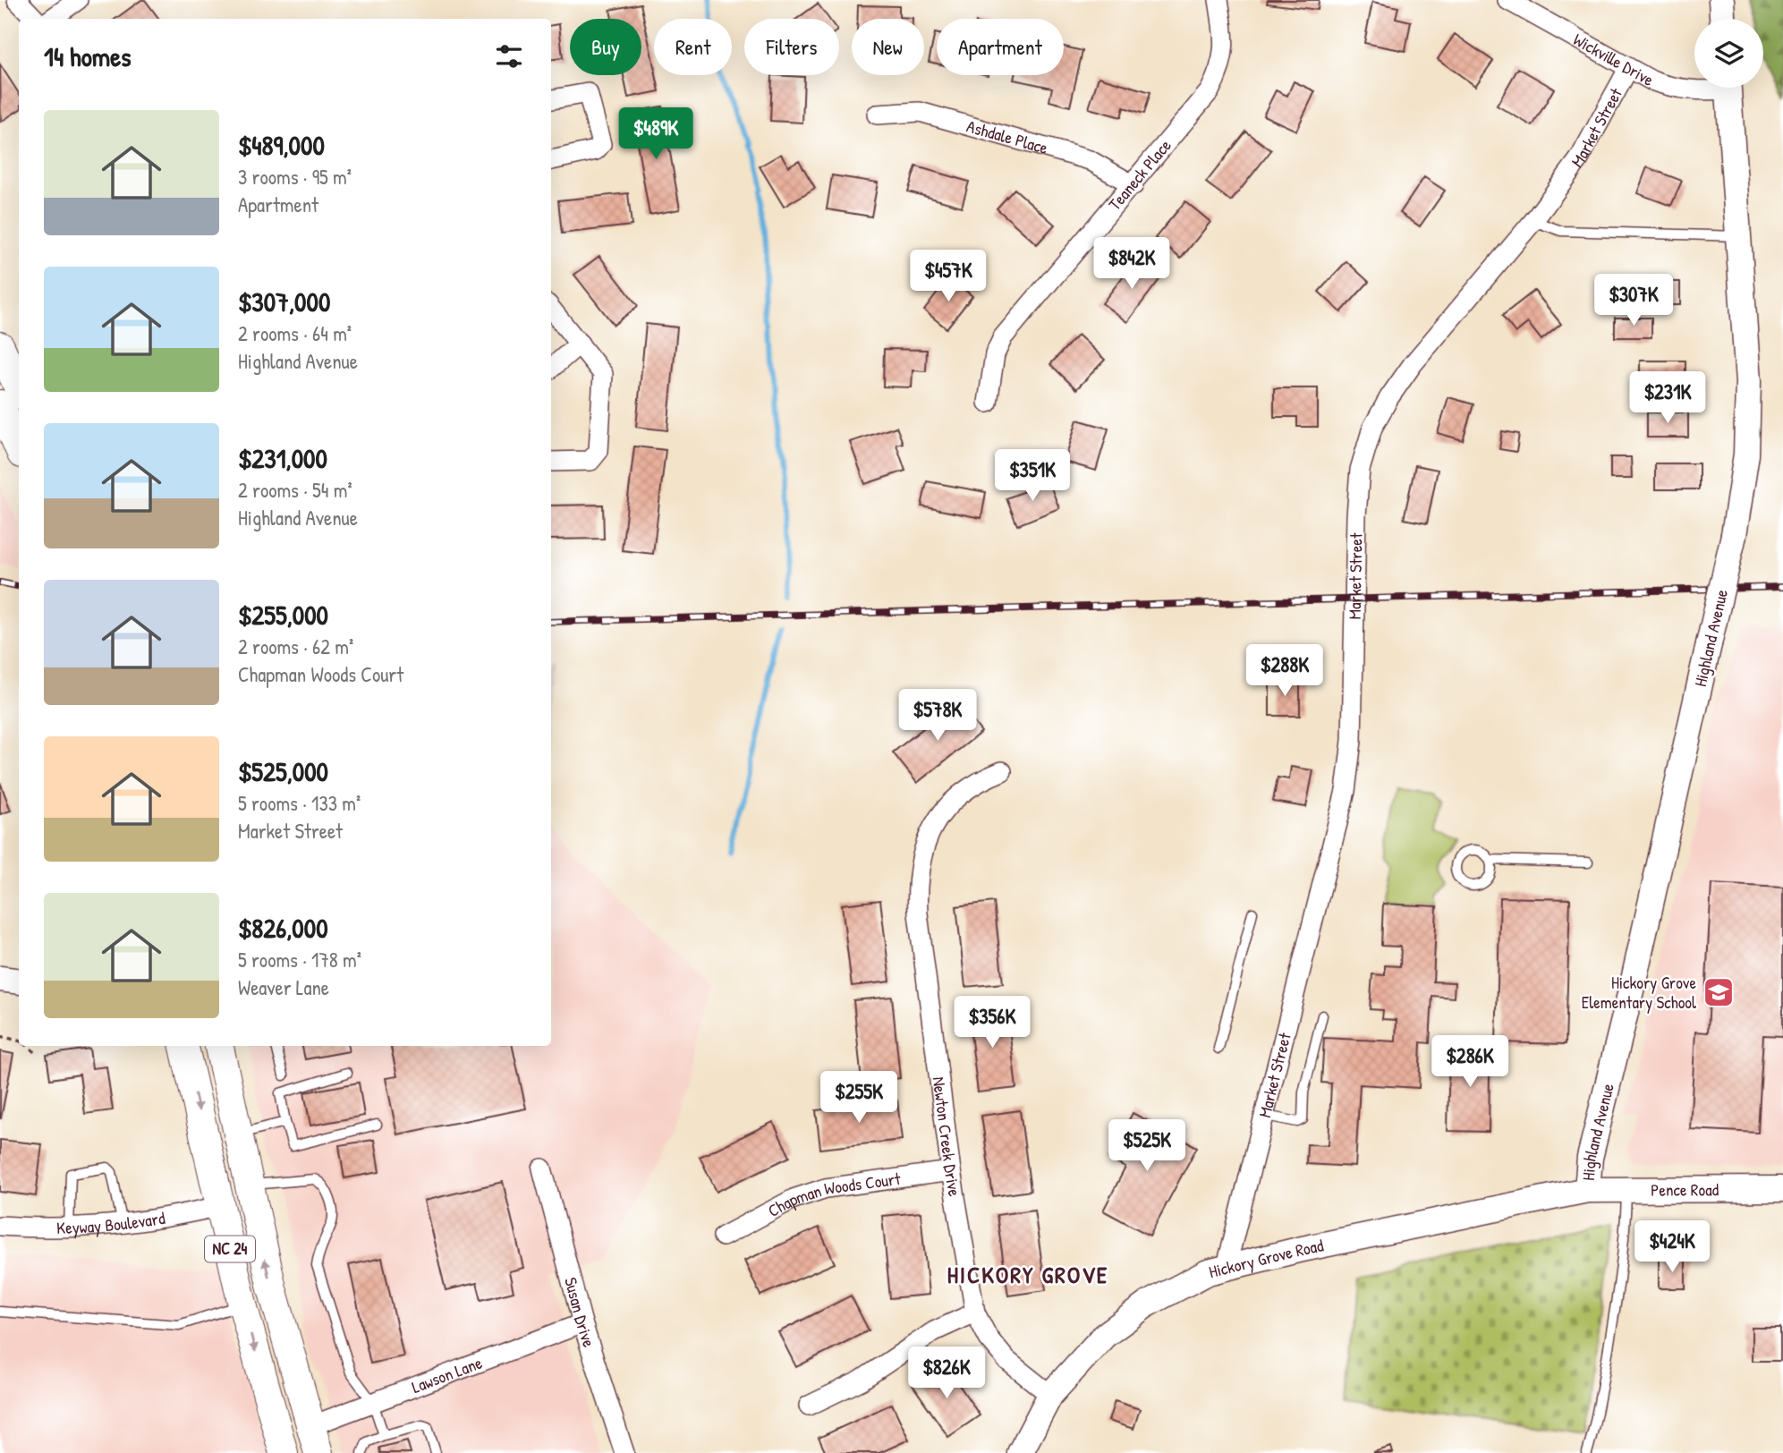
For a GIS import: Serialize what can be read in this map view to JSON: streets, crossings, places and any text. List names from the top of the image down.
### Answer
{
  "streets": {
    "main road": ["NC 24"],
    "street": [
      "Wickville Drive",
      "Market Street",
      "Ashdale Place",
      "Teaneck Place",
      "Highland Avenue",
      "Newton Creek Drive",
      "Pence Road",
      "Chapman Woods Court",
      "Keyway Boulevard",
      "Hickory Grove Road",
      "Susan Drive",
      "Lawson Lane"
    ]
  },
  "crossings": [
    ["Wickville Drive", "Market Street"],
    ["Market Street", "Hickory Grove Road"],
    ["Ashdale Place", "Teaneck Place"],
    ["Highland Avenue", "Pence Road"],
    ["Highland Avenue", "Hickory Grove Road"],
    ["Newton Creek Drive", "Chapman Woods Court"],
    ["Newton Creek Drive", "Hickory Grove Road"],
    ["Pence Road", "Hickory Grove Road"],
    ["Keyway Boulevard", "NC 24"],
    ["NC 24", "Lawson Lane"],
    ["Susan Drive", "Lawson Lane"]
  ],
  "districts": ["HICKORY GROVE"],
  "places": {
    "school or university": ["Hickory Grove Elementary School"]
  },
  "page": {
    "chip": [
      "Buy",
      "Rent",
      "Filters",
      "New",
      "Apartment"
    ],
    "heading": "14 homes",
    "list": [
      {
        "name": "$489,000",
        "note": "3 rooms · 95 m² · Apartment"
      },
      {
        "name": "$307,000",
        "note": "2 rooms · 64 m² · Highland Avenue"
      },
      {
        "name": "$231,000",
        "note": "2 rooms · 54 m² · Highland Avenue"
      },
      {
        "name": "$255,000",
        "note": "2 rooms · 62 m² · Chapman Woods Court"
      },
      {
        "name": "$525,000",
        "note": "5 rooms · 133 m² · Market Street"
      },
      {
        "name": "$826,000",
        "note": "5 rooms · 178 m² · Weaver Lane"
      }
    ],
    "price": [
      "$489K",
      "$842K",
      "$457K",
      "$307K",
      "$231K",
      "$351K",
      "$288K",
      "$578K",
      "$356K",
      "$286K",
      "$255K",
      "$525K",
      "$424K",
      "$826K"
    ]
  }
}
